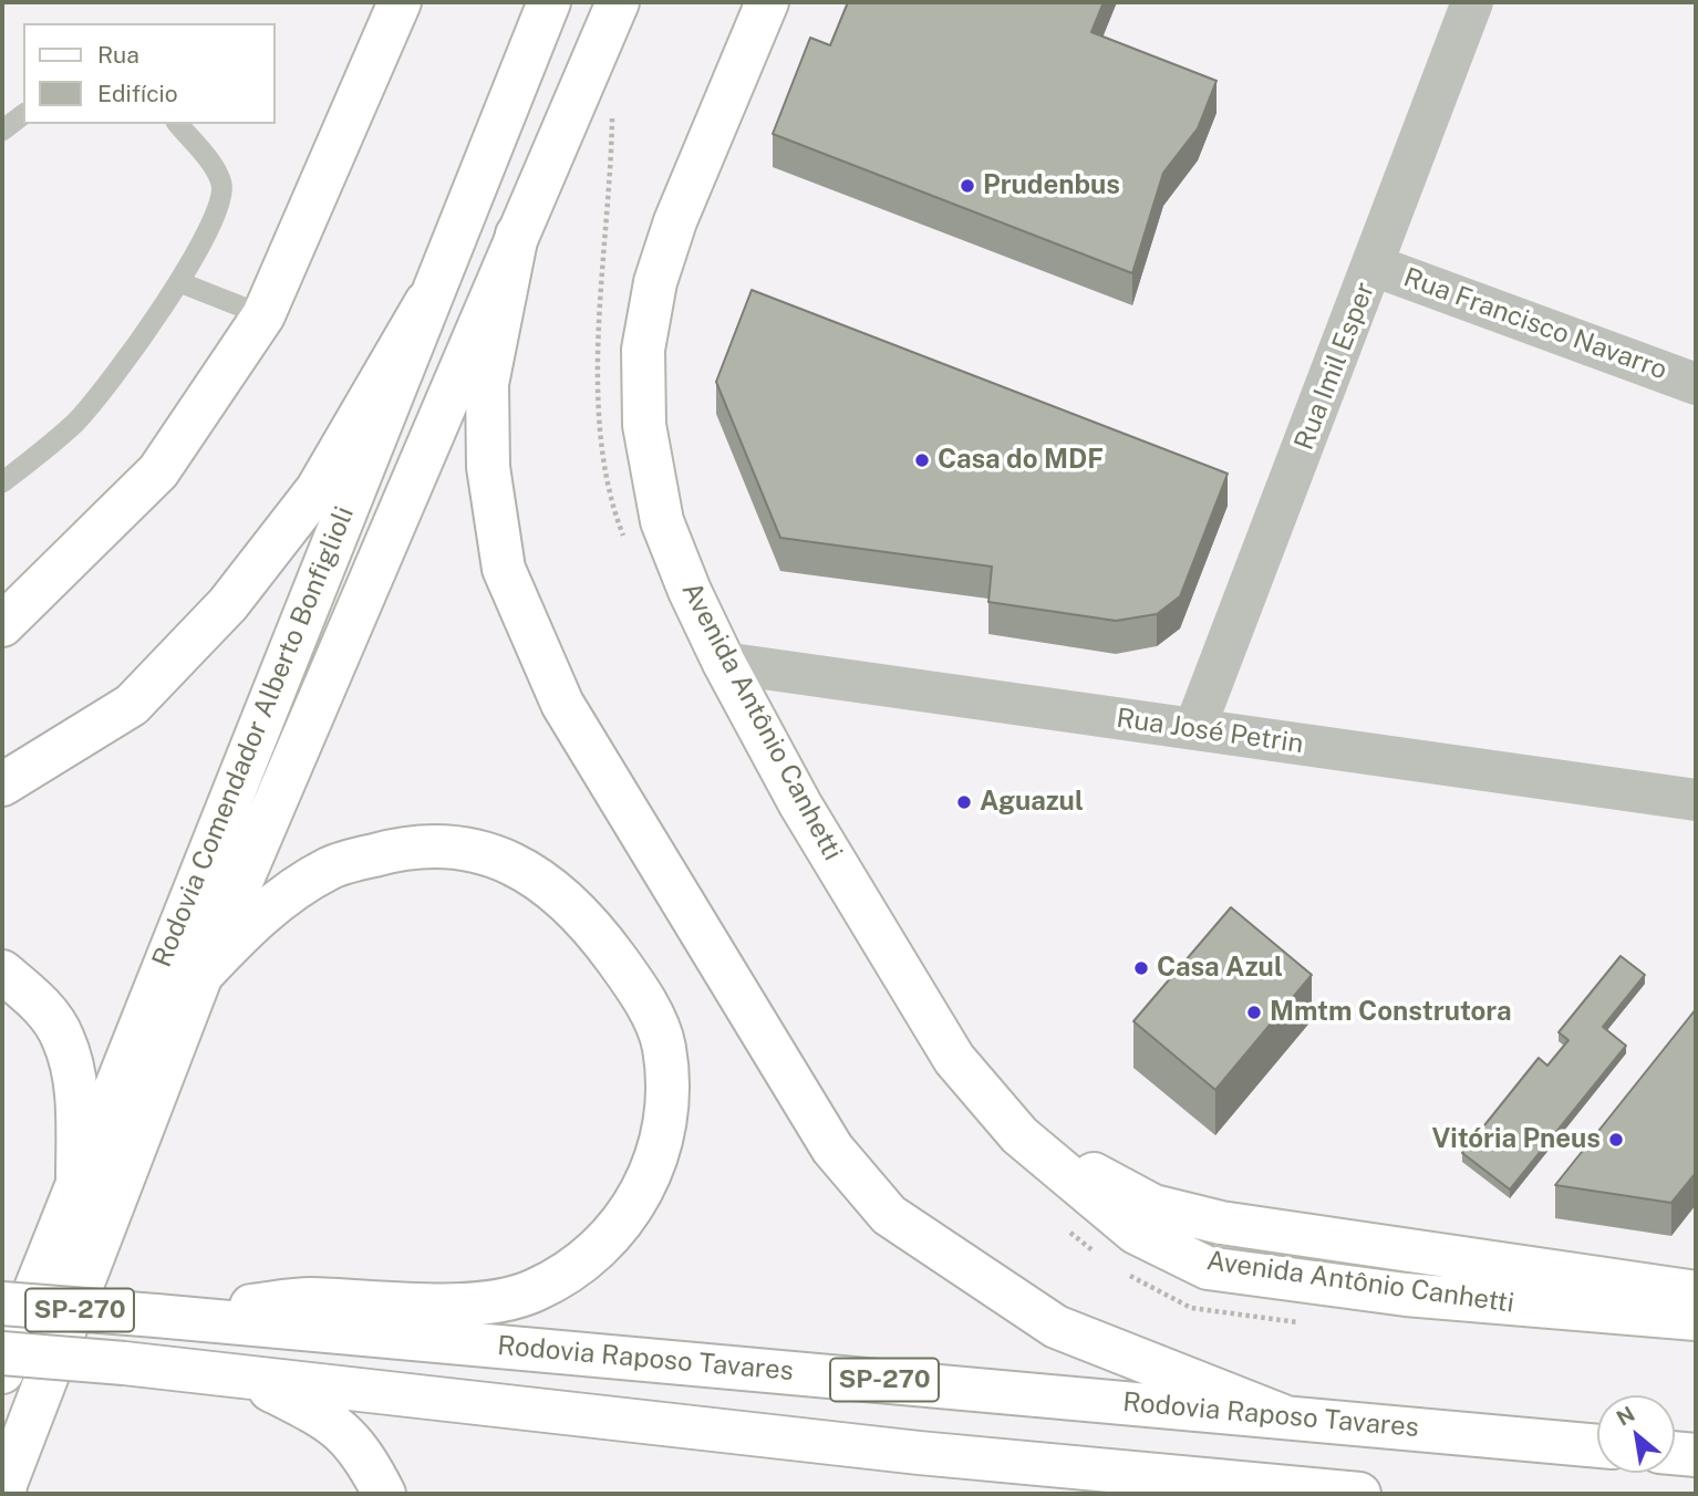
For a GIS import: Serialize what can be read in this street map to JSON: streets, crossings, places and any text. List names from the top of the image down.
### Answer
{
  "streets": {
    "main road": [
      "Avenida Antônio Canhetti",
      "Rodovia Comendador Alberto Bonfiglioli",
      "SP-270",
      "Rodovia Raposo Tavares"
    ],
    "street": ["Rua Francisco Navarro", "Rua Imil Esper", "Rua José Petrin"]
  },
  "crossings": [
    ["Rua Francisco Navarro", "Rua Imil Esper"],
    ["Rua Imil Esper", "Rua José Petrin"],
    ["Avenida Antônio Canhetti", "Rua José Petrin"]
  ],
  "places": [
    "Prudenbus",
    "Casa do MDF",
    "Aguazul",
    "Casa Azul",
    "Mmtm Construtora",
    "Vitória Pneus"
  ],
  "legend": ["Rua", "Edifício"],
  "north": "top left"
}
